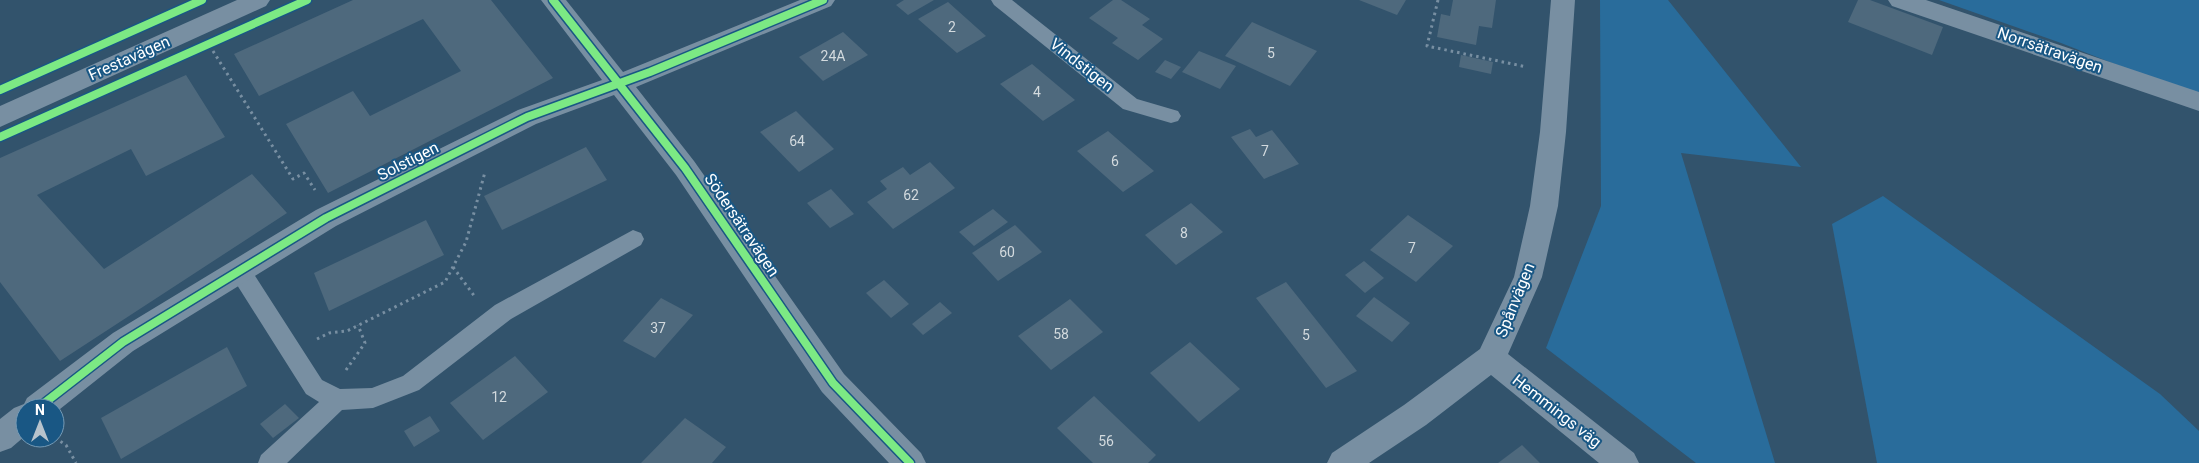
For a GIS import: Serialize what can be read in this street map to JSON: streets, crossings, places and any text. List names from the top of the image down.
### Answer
{
  "streets": {
    "street": [
      "Norrsätravägen",
      "Frestavägen",
      "Solstigen",
      "Södersätravägen",
      "Spånvägen",
      "Hemmings väg"
    ],
    "lane": ["Vindstigen"]
  },
  "crossings": [
    ["Solstigen", "Södersätravägen"],
    ["Spånvägen", "Hemmings väg"]
  ],
  "house_numbers": [
    "2",
    "5",
    "24A",
    "4",
    "64",
    "7",
    "6",
    "62",
    "8",
    "7",
    "60",
    "37",
    "58",
    "5",
    "12",
    "56"
  ],
  "north": "top"
}
